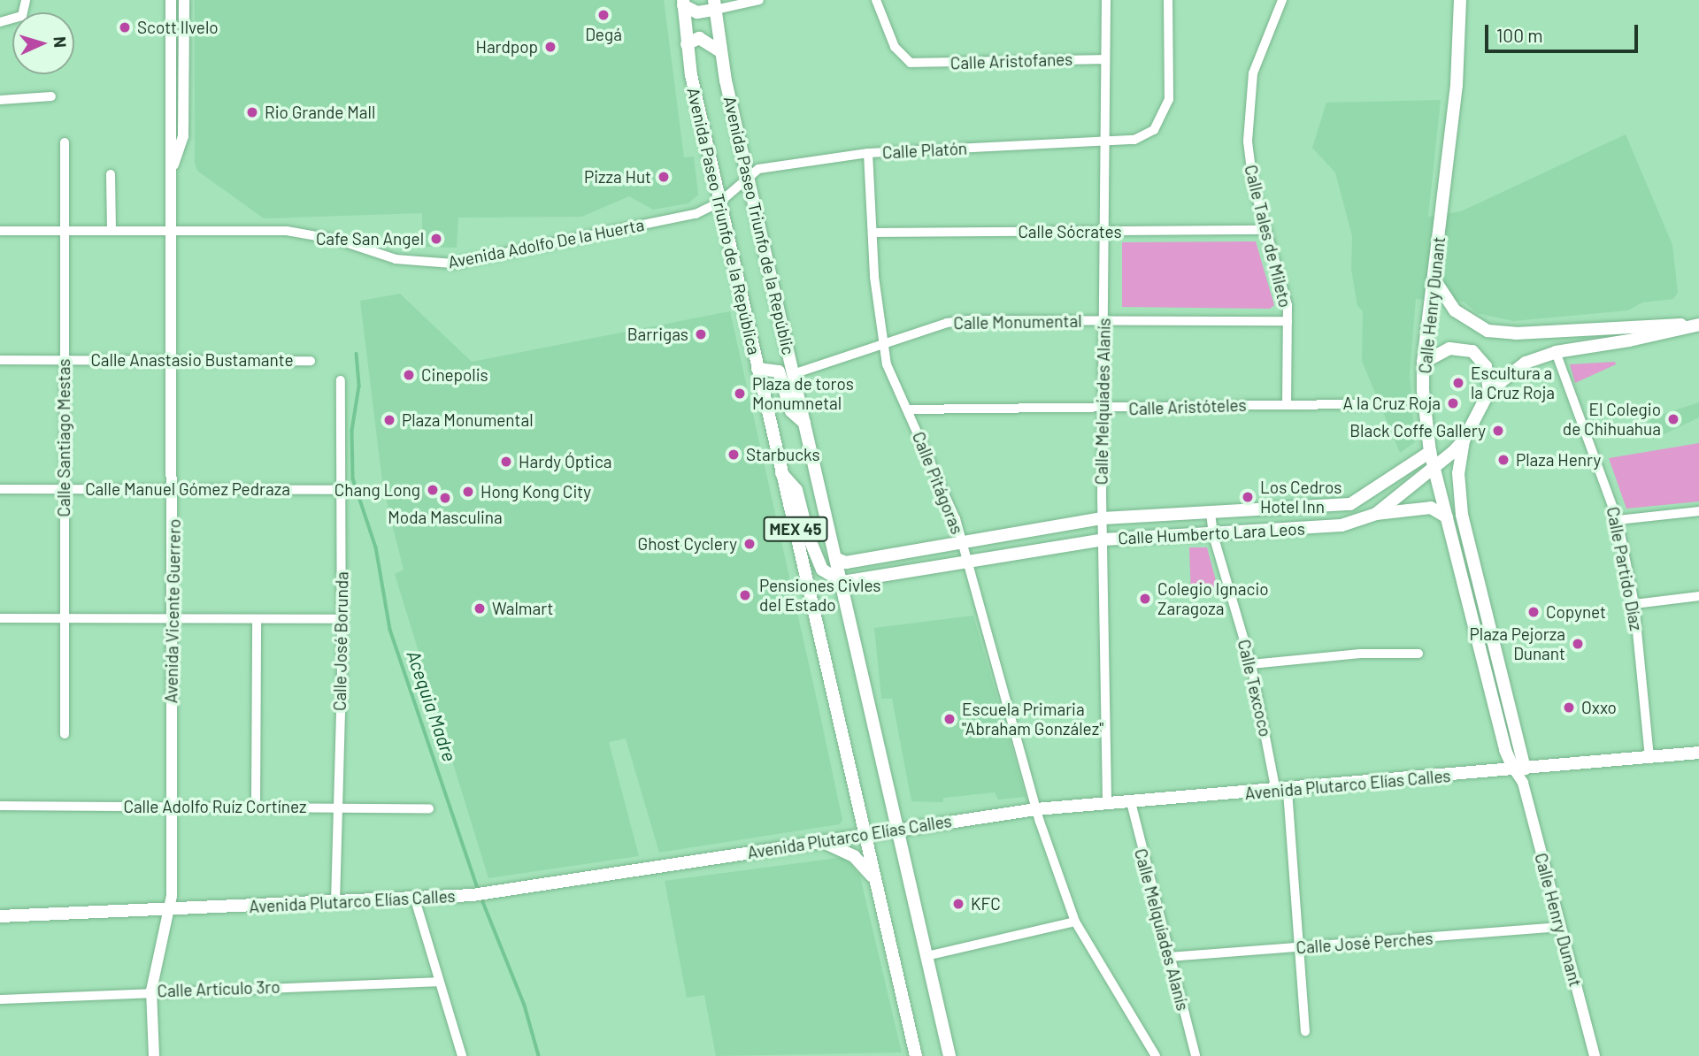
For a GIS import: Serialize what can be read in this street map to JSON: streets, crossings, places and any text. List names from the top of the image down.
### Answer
{
  "streets": {
    "main road": [
      "Avenida Paseo Triunfo de la República",
      "Avenida Paseo Triunfo de la Repúblic",
      "Calle Henry Dunant",
      "MEX 45",
      "Calle Humberto Lara Leos",
      "Avenida Plutarco Elías Calles"
    ],
    "street": [
      "Calle Aristofanes",
      "Calle Platón",
      "Calle Sócrates",
      "Calle Tales de Mileto",
      "Avenida Adolfo De la Huerta",
      "Calle Monumental",
      "Calle Anastasio Bustamante",
      "Calle Melquíades Alanís",
      "Calle Aristóteles",
      "Calle Santiago Mestas",
      "Calle Pitágoras",
      "Calle Manuel Gómez Pedraza",
      "Calle Partido Díaz",
      "Avenida Vicente Guerrero",
      "Calle José Borunda",
      "Calle Texcoco",
      "Calle Adolfo Ruíz Cortínez",
      "Calle José Perches",
      "Calle Artículo 3ro"
    ]
  },
  "crossings": [
    ["Calle Aristofanes", "Calle Melquíades Alanís"],
    ["Calle Platón", "Avenida Paseo Triunfo de la Repúblic"],
    ["Calle Platón", "Avenida Adolfo De la Huerta"],
    ["Calle Platón", "Calle Melquíades Alanís"],
    ["Calle Platón", "Calle Pitágoras"],
    ["Avenida Paseo Triunfo de la República", "Avenida Adolfo De la Huerta"],
    ["Avenida Paseo Triunfo de la República", "Avenida Plutarco Elías Calles"],
    ["Avenida Paseo Triunfo de la Repúblic", "Avenida Adolfo De la Huerta"],
    ["Avenida Paseo Triunfo de la Repúblic", "Calle Monumental"],
    ["Avenida Paseo Triunfo de la Repúblic", "Calle Humberto Lara Leos"],
    ["Avenida Paseo Triunfo de la Repúblic", "Avenida Plutarco Elías Calles"],
    ["Calle Sócrates", "Calle Tales de Mileto"],
    ["Calle Sócrates", "Calle Melquíades Alanís"],
    ["Calle Sócrates", "Calle Pitágoras"],
    ["Calle Tales de Mileto", "Calle Monumental"],
    ["Calle Tales de Mileto", "Calle Aristóteles"],
    ["Avenida Adolfo De la Huerta", "Calle Santiago Mestas"],
    ["Avenida Adolfo De la Huerta", "Avenida Vicente Guerrero"],
    ["Calle Henry Dunant", "Calle Humberto Lara Leos"],
    ["Calle Henry Dunant", "Avenida Plutarco Elías Calles"],
    ["Calle Henry Dunant", "Calle José Perches"],
    ["Calle Monumental", "Calle Melquíades Alanís"],
    ["Calle Monumental", "Calle Pitágoras"],
    ["Calle Anastasio Bustamante", "Calle Santiago Mestas"],
    ["Calle Anastasio Bustamante", "Avenida Vicente Guerrero"],
    ["Calle Melquíades Alanís", "Calle Aristóteles"],
    ["Calle Melquíades Alanís", "Calle Humberto Lara Leos"],
    ["Calle Melquíades Alanís", "Avenida Plutarco Elías Calles"],
    ["Calle Melquíades Alanís", "Calle José Perches"],
    ["Calle Aristóteles", "Calle Pitágoras"],
    ["Calle Santiago Mestas", "Calle Manuel Gómez Pedraza"],
    ["Calle Pitágoras", "Calle Humberto Lara Leos"],
    ["Calle Pitágoras", "Avenida Plutarco Elías Calles"],
    ["Calle Manuel Gómez Pedraza", "Avenida Vicente Guerrero"],
    ["Calle Manuel Gómez Pedraza", "Calle José Borunda"],
    ["Calle Humberto Lara Leos", "Calle Partido Díaz"],
    ["Calle Humberto Lara Leos", "Calle Texcoco"],
    ["Calle Partido Díaz", "Avenida Plutarco Elías Calles"],
    ["Avenida Vicente Guerrero", "Avenida Plutarco Elías Calles"],
    ["Avenida Vicente Guerrero", "Calle Adolfo Ruíz Cortínez"],
    ["Avenida Vicente Guerrero", "Calle Artículo 3ro"],
    ["Calle José Borunda", "Avenida Plutarco Elías Calles"],
    ["Calle José Borunda", "Calle Adolfo Ruíz Cortínez"],
    ["Calle Texcoco", "Avenida Plutarco Elías Calles"],
    ["Calle Texcoco", "Calle José Perches"]
  ],
  "water": ["Acequia Madre"],
  "places": [
    "Degá",
    "Scott Ilvelo",
    "Hardpop",
    "Rio Grande Mall",
    "Pizza Hut",
    "Cafe San Angel",
    "Barrigas",
    "Cinepolis",
    "Escultura a la Cruz Roja",
    "Plaza de toros Monumnetal",
    "A la Cruz Roja",
    "El Colegio de Chihuahua",
    "Plaza Monumental",
    "Black Coffe Gallery",
    "Starbucks",
    "Plaza Henry",
    "Hardy Óptica",
    "Chang Long",
    "Hong Kong City",
    "Los Cedros Hotel Inn",
    "Moda Masculina",
    "Ghost Cyclery",
    "Pensiones Civles del Estado",
    "Colegio Ignacio Zaragoza",
    "Walmart",
    "Copynet",
    "Plaza Pejorza Dunant",
    "Oxxo",
    "Escuela Primaria \"Abraham González\"",
    "KFC"
  ],
  "scale_bar": "100 m",
  "north": "right"
}
